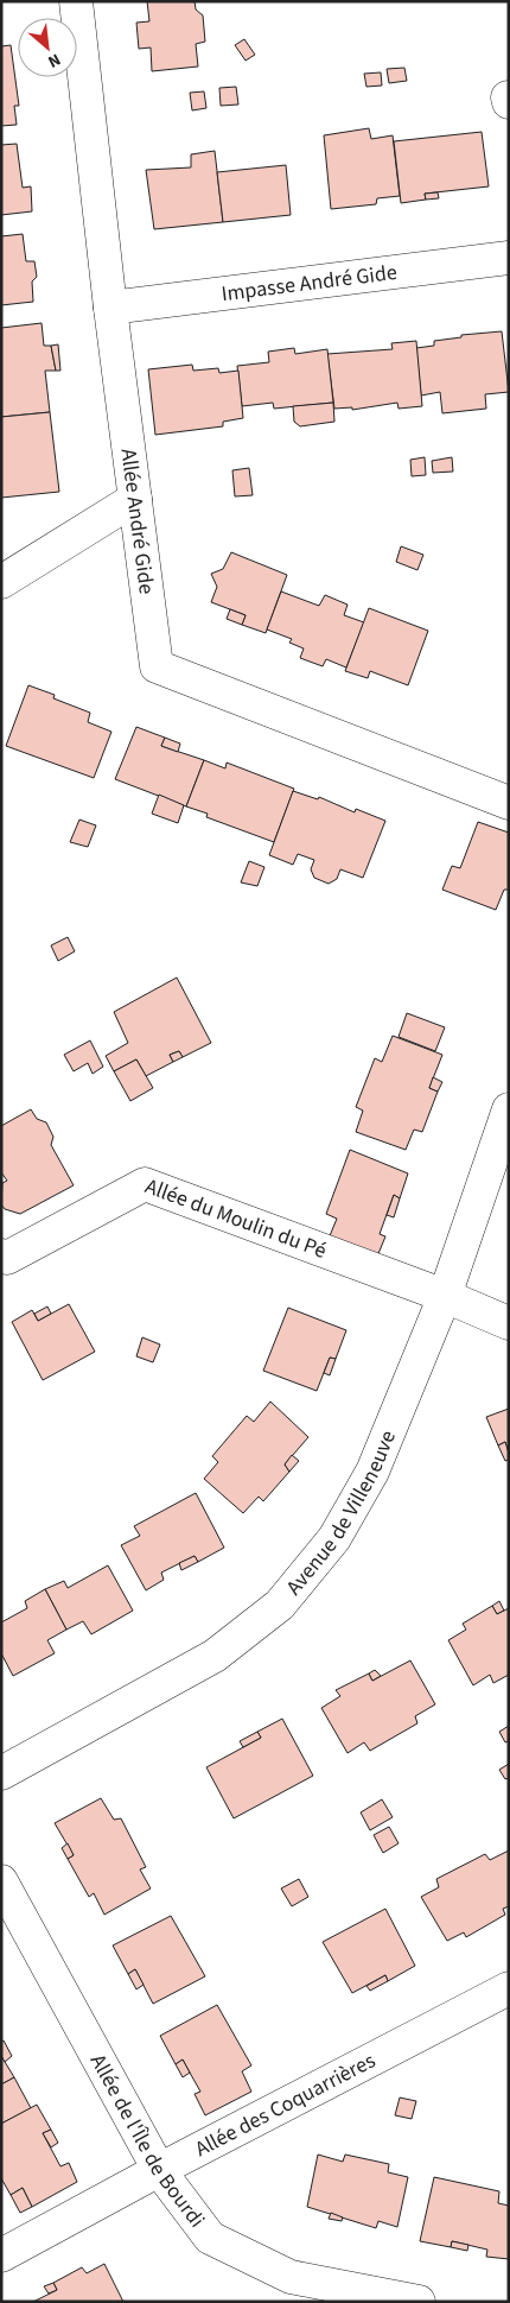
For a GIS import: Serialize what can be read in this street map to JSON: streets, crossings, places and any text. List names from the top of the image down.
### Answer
{
  "streets": {
    "street": [
      "Impasse André Gide",
      "Allée André Gide",
      "Allée du Moulin du Pé",
      "Avenue de Villeneuve",
      "Allée des Coquarrières",
      "Allée de l'Île de Bourdi"
    ]
  },
  "crossings": [
    ["Impasse André Gide", "Allée André Gide"],
    ["Allée du Moulin du Pé", "Avenue de Villeneuve"],
    ["Allée des Coquarrières", "Allée de l'Île de Bourdi"]
  ],
  "north": "bottom right"
}
